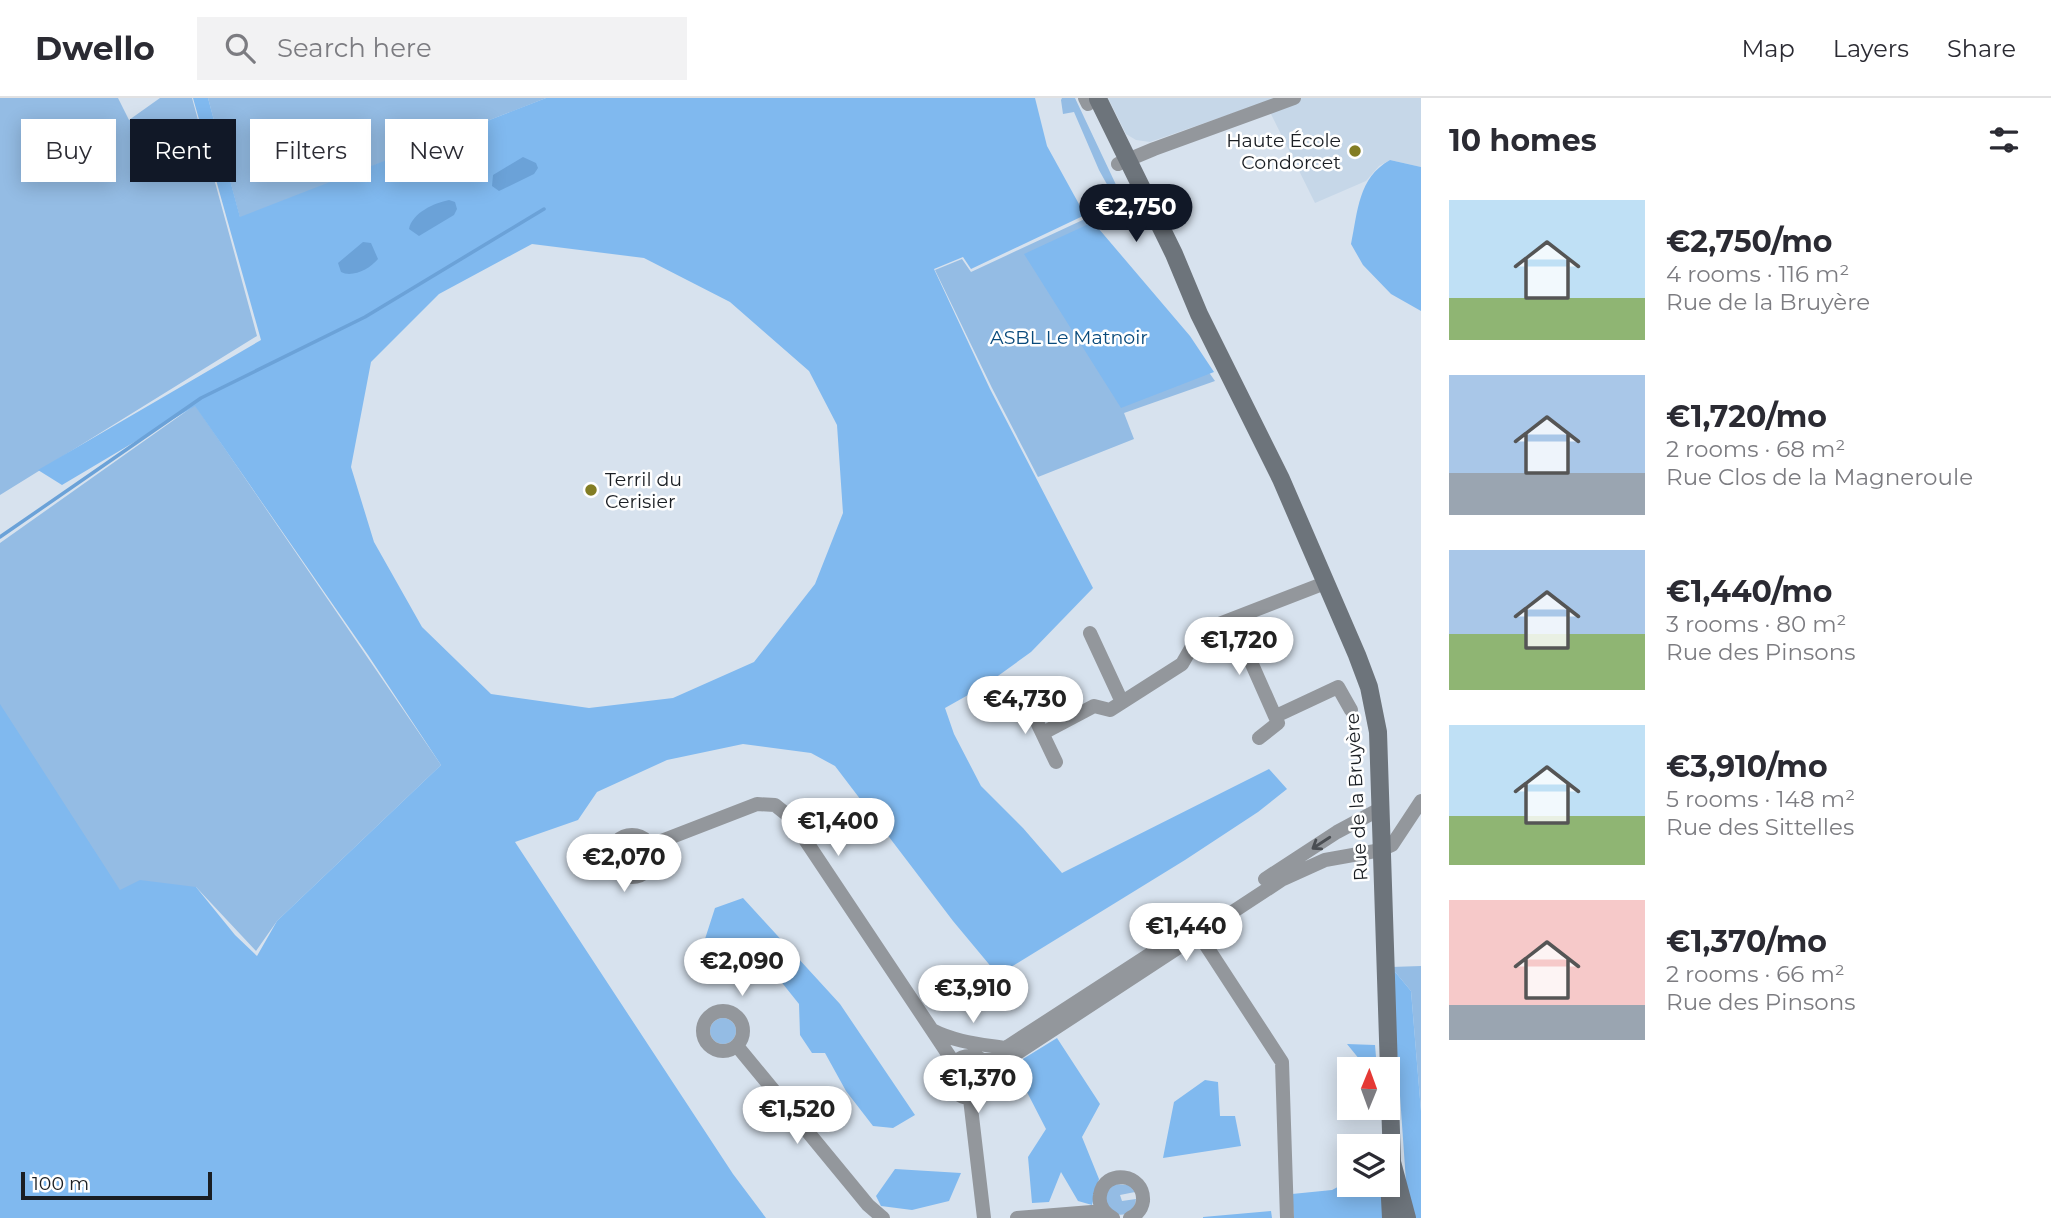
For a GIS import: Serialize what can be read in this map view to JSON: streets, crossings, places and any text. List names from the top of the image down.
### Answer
{
  "streets": {
    "street": ["Rue de la Bruyère"]
  },
  "parks": ["ASBL Le Matnoir"],
  "places": ["Haute École Condorcet", "Terril du Cerisier"],
  "scale_bar": "100 m",
  "north": "top",
  "page": {
    "header": "Dwello",
    "search": "Search here",
    "nav": ["Map", "Layers", "Share"],
    "heading": "10 homes",
    "chip": [
      "Buy",
      "Rent",
      "Filters",
      "New"
    ],
    "list": [
      {
        "name": "€2,750/mo",
        "note": "4 rooms · 116 m² · Rue de la Bruyère"
      },
      {
        "name": "€1,720/mo",
        "note": "2 rooms · 68 m² · Rue Clos de la Magneroule"
      },
      {
        "name": "€1,440/mo",
        "note": "3 rooms · 80 m² · Rue des Pinsons"
      },
      {
        "name": "€3,910/mo",
        "note": "5 rooms · 148 m² · Rue des Sittelles"
      },
      {
        "name": "€1,370/mo",
        "note": "2 rooms · 66 m² · Rue des Pinsons"
      }
    ],
    "price": [
      "€2,750",
      "€1,720",
      "€4,730",
      "€1,400",
      "€2,070",
      "€1,440",
      "€2,090",
      "€3,910",
      "€1,370",
      "€1,520"
    ],
    "scale": "100 m"
  }
}
